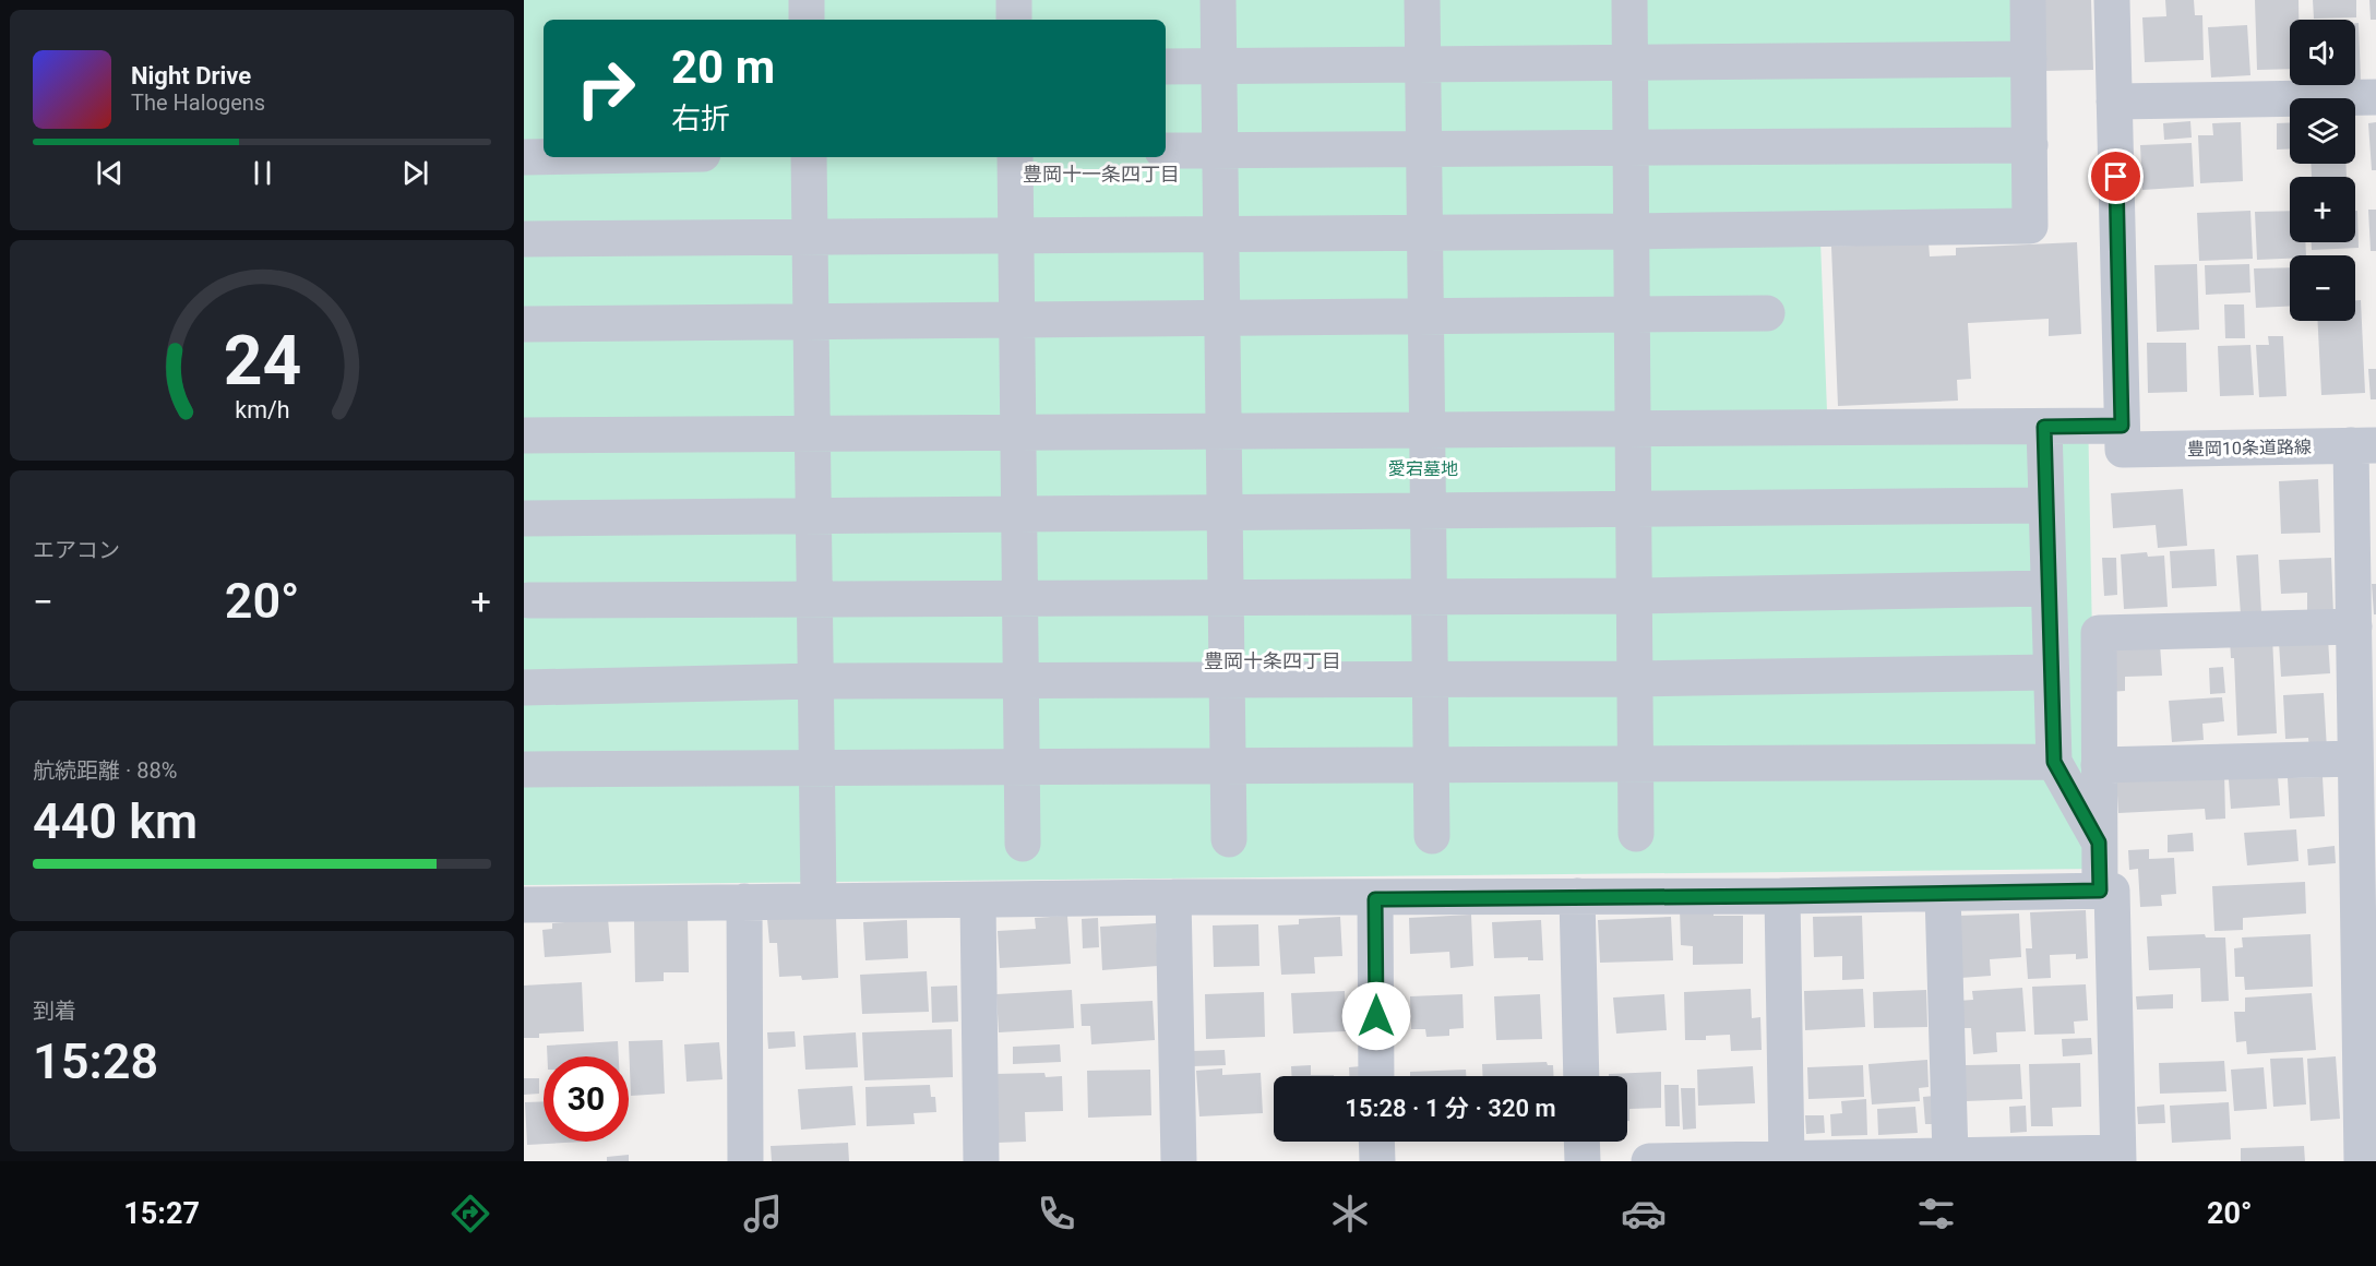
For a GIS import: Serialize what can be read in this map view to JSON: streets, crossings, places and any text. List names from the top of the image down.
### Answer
{
  "streets": {
    "street": ["豊岡10条道路線"]
  },
  "districts": ["豊岡十一条四丁目", "豊岡十条四丁目"],
  "parks": ["愛宕墓地"],
  "page": {
    "map_buttons": ["+", "−"],
    "turn": ["20 m", "右折"],
    "song": ["Night Drive", "The Halogens"],
    "tile": [
      "エアコン",
      ["航続距離 · 88%", "440 km"],
      ["到着", "15:28"]
    ],
    "heat": ["−", "20°", "+"],
    "limit": "30",
    "trip": "15:28 · 1 分 · 320 m",
    "tabs": ["15:27", "20°"],
    "gauge": ["24", "km/h"]
  }
}
